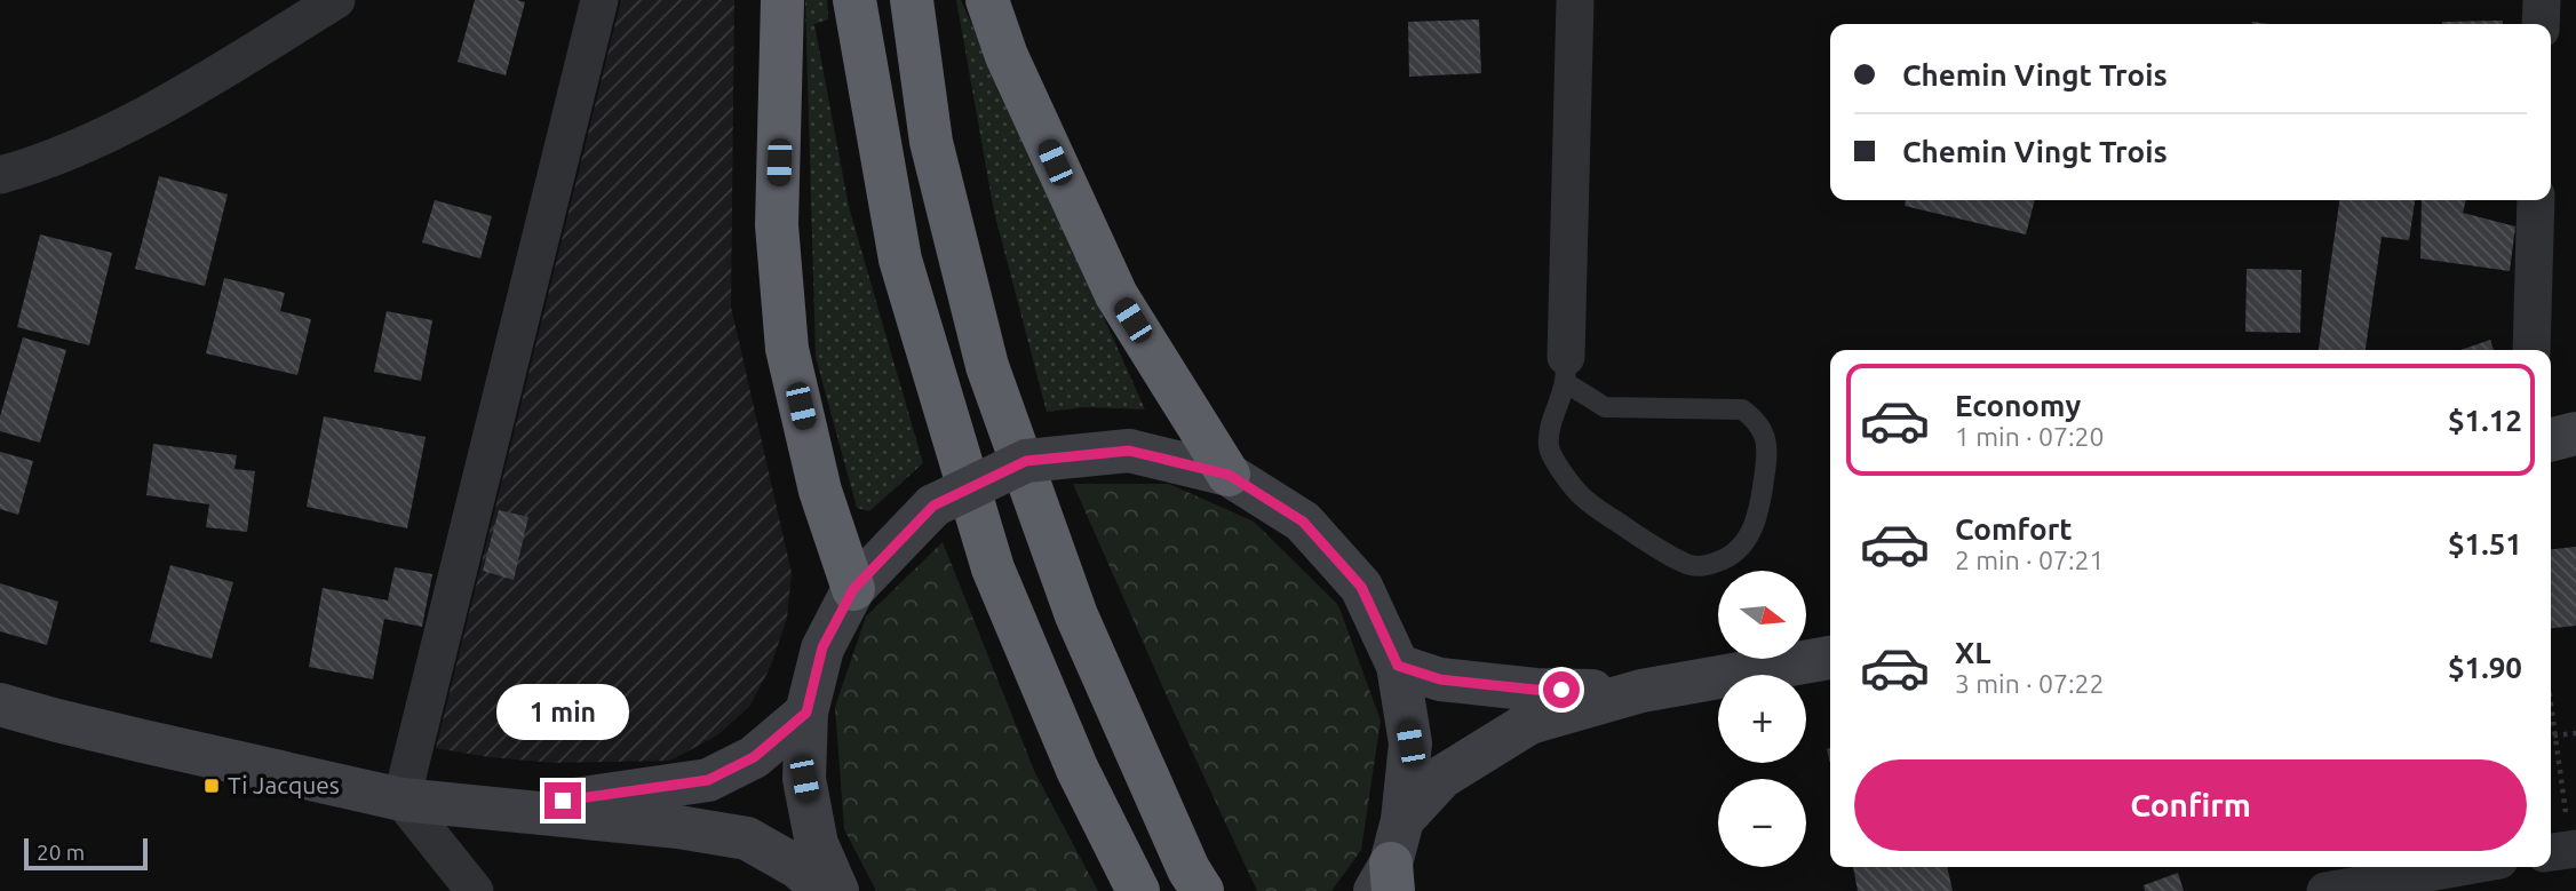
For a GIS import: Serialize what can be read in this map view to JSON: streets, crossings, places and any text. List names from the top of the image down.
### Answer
{
  "places": {
    "transit": ["Ti Jacques"]
  },
  "scale_bar": "20 m",
  "north": "right",
  "page": {
    "banner": ["Chemin Vingt Trois", "Chemin Vingt Trois"],
    "list": [
      {
        "name": "Economy",
        "note": "1 min · 07:20",
        "value": "$1.12"
      },
      {
        "name": "Comfort",
        "note": "2 min · 07:21",
        "value": "$1.51"
      },
      {
        "name": "XL",
        "note": "3 min · 07:22",
        "value": "$1.90"
      }
    ],
    "map_buttons": ["+", "−"],
    "bubble": "1 min",
    "buttons": "Confirm",
    "scale": "20 m"
  }
}
